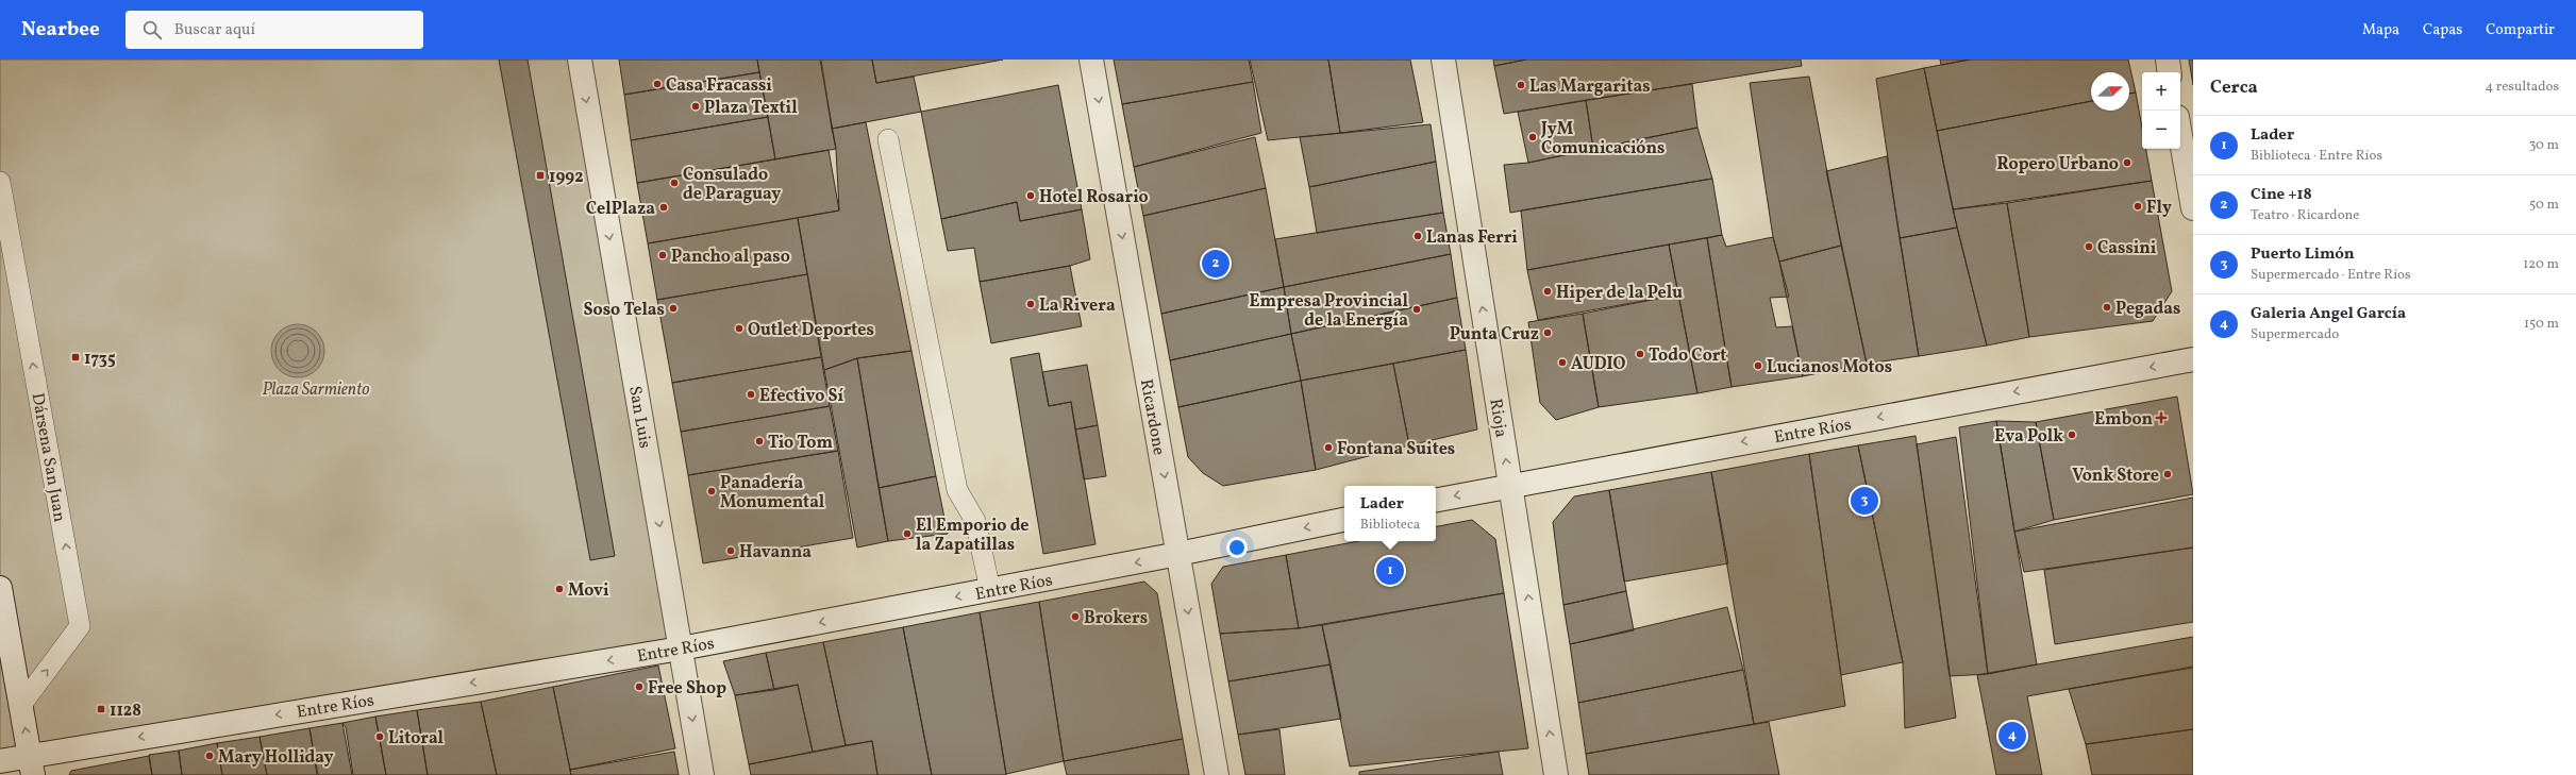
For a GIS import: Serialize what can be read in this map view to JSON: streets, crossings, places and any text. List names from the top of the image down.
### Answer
{
  "streets": {
    "main road": [
      "San Luis",
      "Ricardone",
      "Rioja",
      "Entre Ríos"
    ],
    "lane": ["Dársena San Juan"]
  },
  "crossings": [
    ["San Luis", "Entre Ríos"],
    ["Ricardone", "Entre Ríos"],
    ["Rioja", "Entre Ríos"]
  ],
  "one_way": [
    "San Luis",
    "Ricardone",
    "Rioja",
    "Entre Ríos",
    "Dársena San Juan"
  ],
  "parks": ["Plaza Sarmiento"],
  "places": {
    "other": [
      "Casa Fracassi",
      "Las Margaritas",
      "Plaza Textil",
      "JyM Comunicacións",
      "Ropero Urbano",
      "Consulado de Paraguay",
      "Hotel Rosario",
      "Fly",
      "CelPlaza",
      "Lanas Ferri",
      "Cassini",
      "Pancho al paso",
      "Hiper de la Pelu",
      "La Rivera",
      "Pegadas",
      "Soso Telas",
      "Empresa Provincial de la Energía",
      "Outlet Deportes",
      "Punta Cruz",
      "Todo Cort",
      "AUDIO",
      "Lucianos Motos",
      "Efectivo Sí",
      "Eva Polk",
      "Tio Tom",
      "Fontana Suites",
      "Vonk Store",
      "Panadería Monumental",
      "El Emporio de la Zapatillas",
      "Havanna",
      "Movi",
      "Brokers",
      "Free Shop",
      "Litoral",
      "Mary Holliday"
    ],
    "transit": ["1992", "1735", "1128"],
    "health": ["Embon"]
  },
  "north": "right",
  "page": {
    "header": "Nearbee",
    "search": "Buscar aquí",
    "nav": ["Mapa", "Capas", "Compartir"],
    "heading": ["Cerca", "4 resultados"],
    "map_buttons": ["+", "−"],
    "list": [
      {
        "mark": "1",
        "name": "Lader",
        "note": "Biblioteca · Entre Ríos",
        "value": "30 m"
      },
      {
        "mark": "2",
        "name": "Cine +18",
        "note": "Teatro · Ricardone",
        "value": "50 m"
      },
      {
        "mark": "3",
        "name": "Puerto Limón",
        "note": "Supermercado · Entre Ríos",
        "value": "120 m"
      },
      {
        "mark": "4",
        "name": "Galeria Angel García",
        "note": "Supermercado",
        "value": "150 m"
      }
    ],
    "pins": [
      "2",
      "3",
      "1",
      "4"
    ],
    "popup": ["Lader", "Biblioteca"]
  }
}
